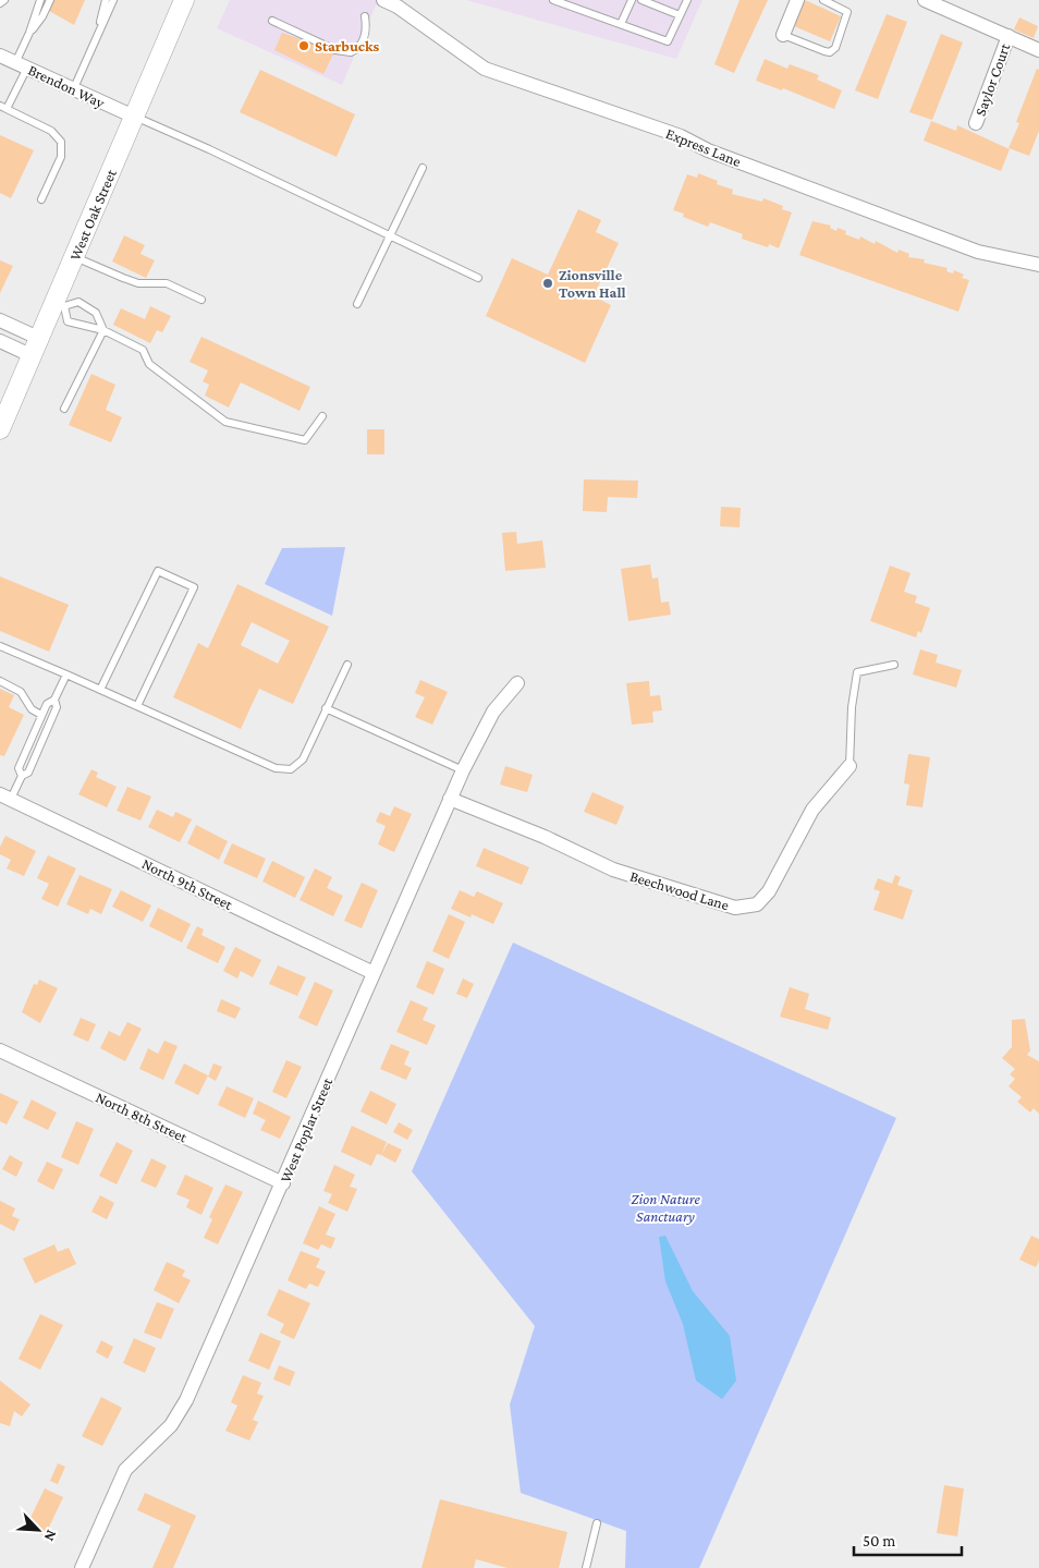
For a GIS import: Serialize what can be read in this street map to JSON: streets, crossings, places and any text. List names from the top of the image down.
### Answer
{
  "streets": {
    "main road": ["West Oak Street"],
    "street": [
      "Saylor Court",
      "Brendon Way",
      "Express Lane",
      "North 9th Street",
      "Beechwood Lane",
      "North 8th Street",
      "West Poplar Street"
    ]
  },
  "crossings": [
    ["Brendon Way", "West Oak Street"],
    ["North 9th Street", "West Poplar Street"],
    ["Beechwood Lane", "West Poplar Street"],
    ["North 8th Street", "West Poplar Street"]
  ],
  "parks": ["Zion Nature Sanctuary"],
  "places": ["Starbucks", "Zionsville Town Hall"],
  "scale_bar": "50 m",
  "north": "bottom right"
}
